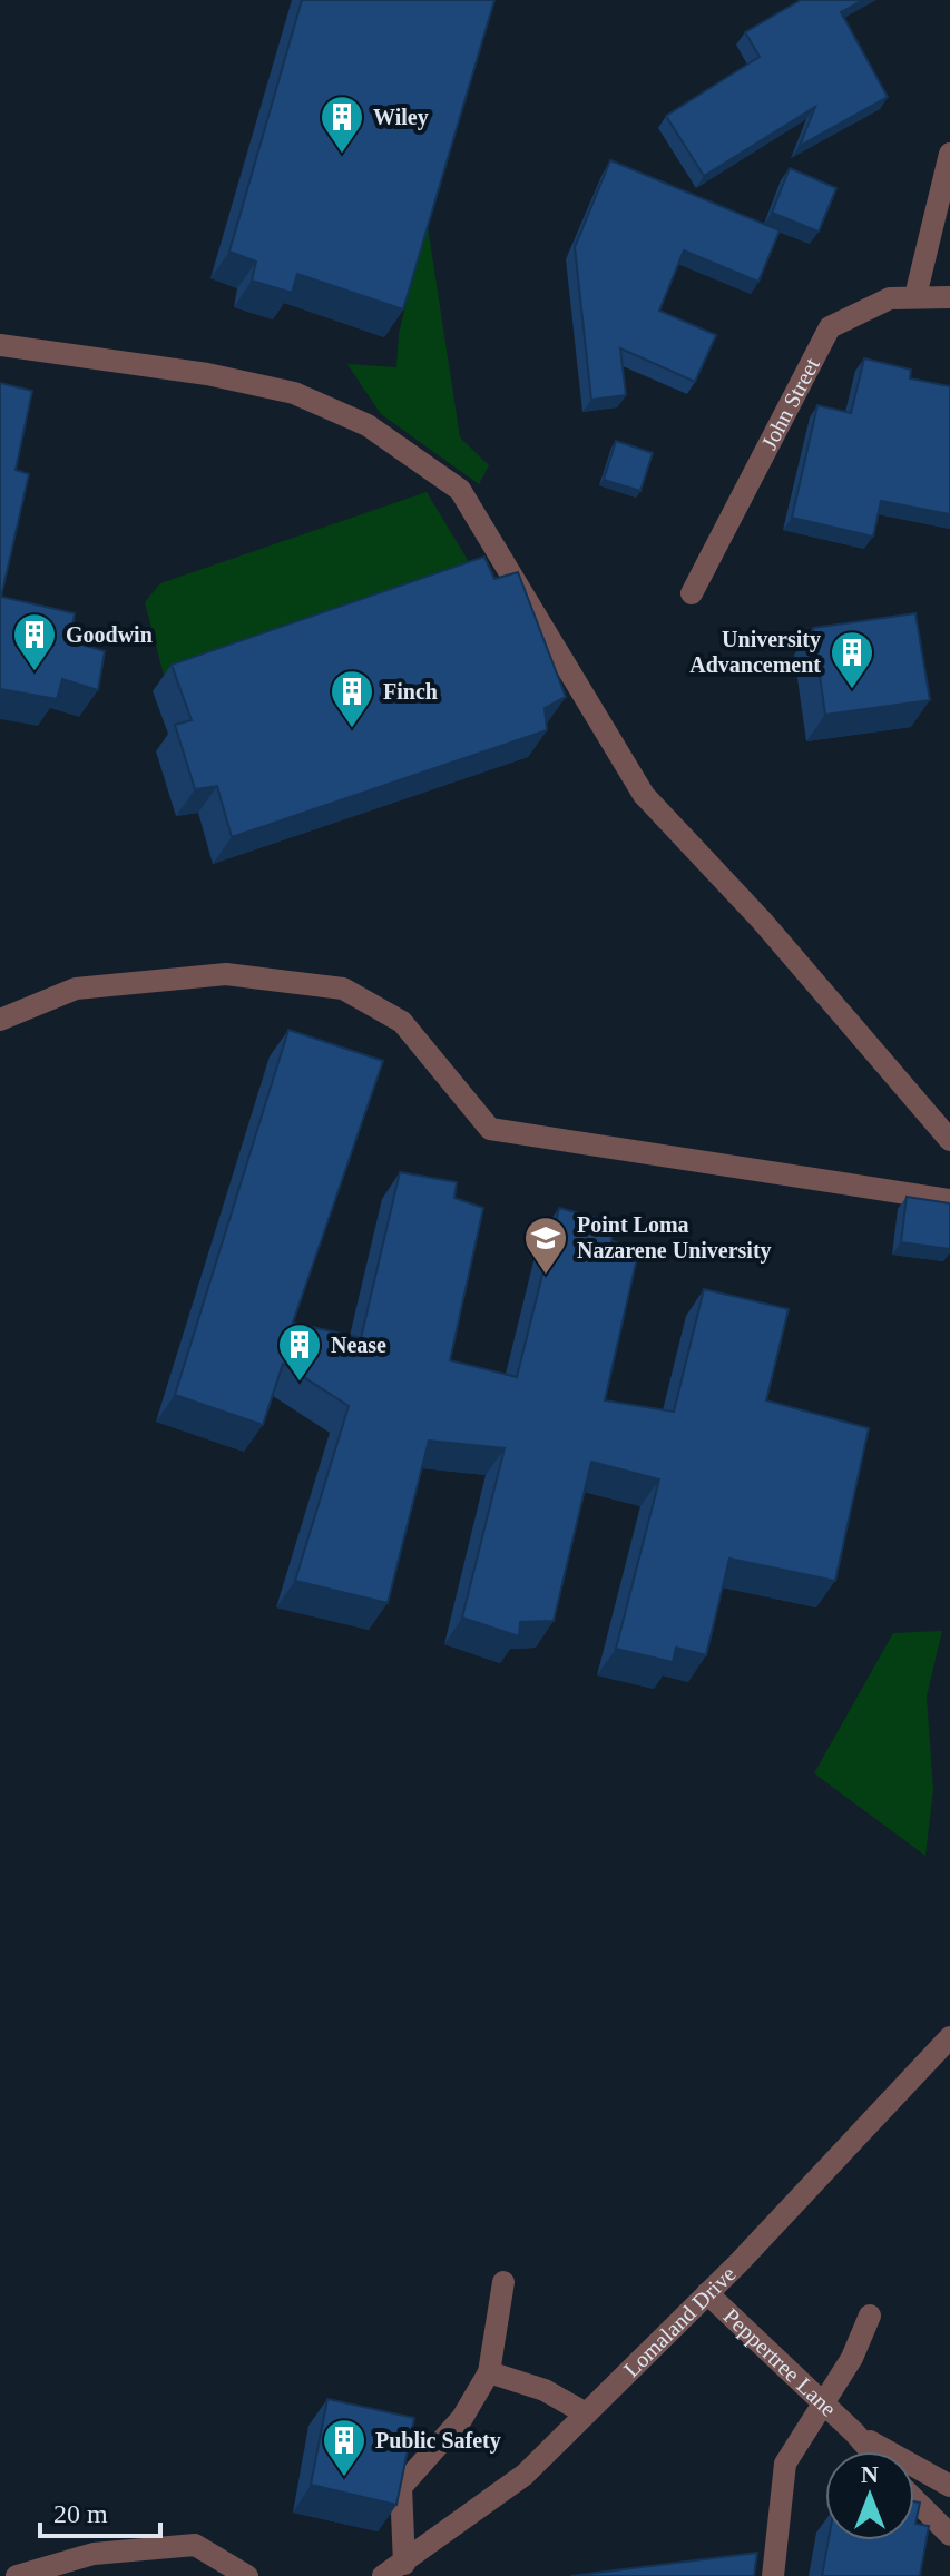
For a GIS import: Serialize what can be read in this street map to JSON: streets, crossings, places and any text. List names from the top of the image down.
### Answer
{
  "streets": {
    "street": ["John Street", "Lomaland Drive", "Peppertree Lane"]
  },
  "crossings": [
    ["Lomaland Drive", "Peppertree Lane"]
  ],
  "places": {
    "building": [
      "Wiley",
      "Goodwin",
      "University Advancement",
      "Finch",
      "Nease",
      "Public Safety"
    ],
    "school or university": ["Point Loma Nazarene University"]
  },
  "scale_bar": "20 m",
  "north": "top"
}
